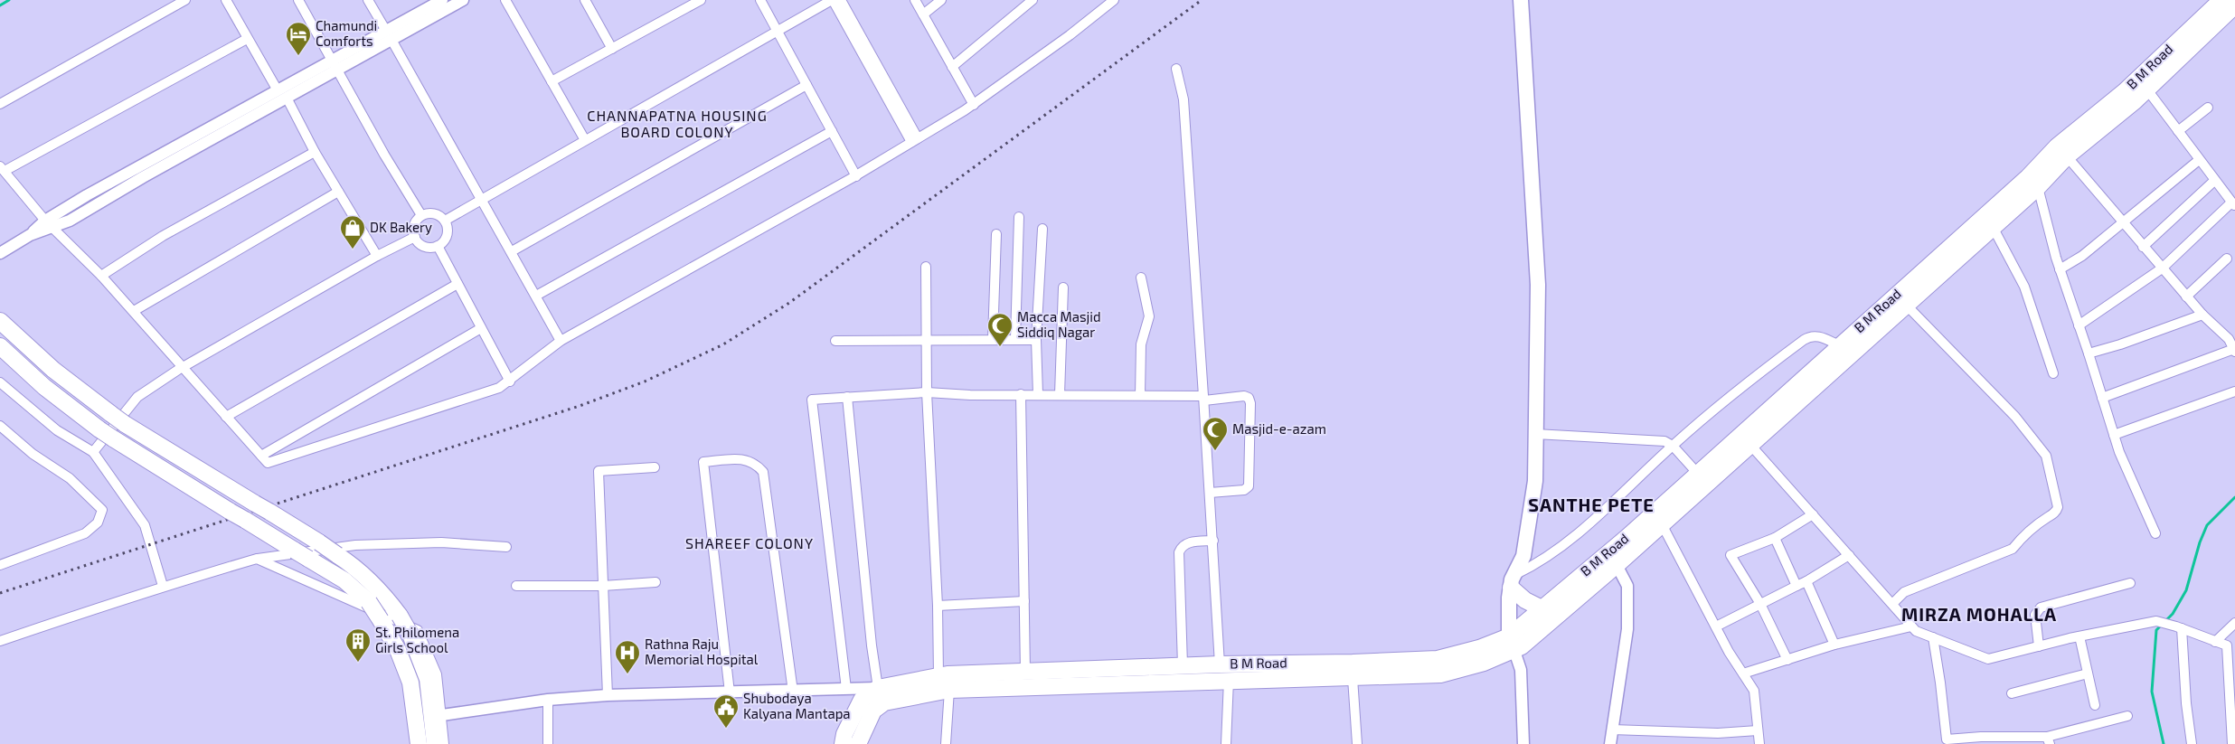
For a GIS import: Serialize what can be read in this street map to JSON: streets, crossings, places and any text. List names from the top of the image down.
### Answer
{
  "streets": {
    "highway": ["B M Road"]
  },
  "districts": [
    "CHANNAPATNA HOUSING BOARD COLONY",
    "SANTHE PETE",
    "SHAREEF COLONY",
    "MIRZA MOHALLA"
  ],
  "places": {
    "hotel": ["Chamundi Comforts"],
    "shop": ["DK Bakery"],
    "mosque": ["Macca Masjid Siddiq Nagar", "Masjid-e-azam"],
    "building": ["St. Philomena Girls School"],
    "hospital": ["Rathna Raju Memorial Hospital"],
    "public building": ["Shubodaya Kalyana Mantapa"]
  }
}
